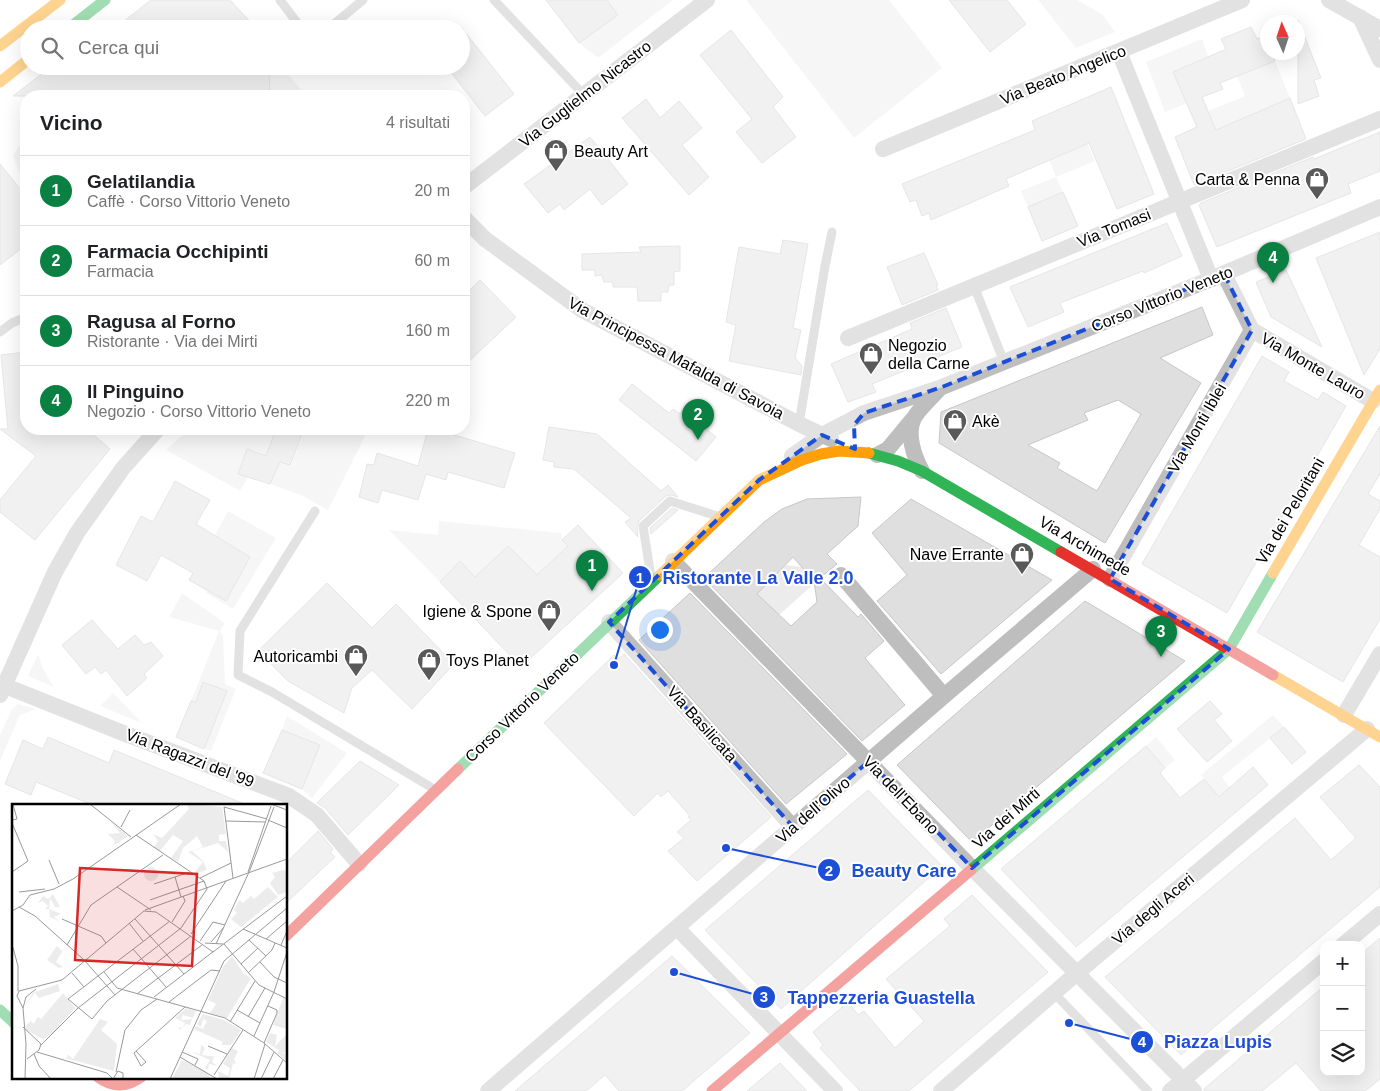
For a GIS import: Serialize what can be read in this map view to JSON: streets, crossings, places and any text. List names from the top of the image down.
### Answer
{
  "streets": {
    "main road": [
      "Corso Vittorio Veneto",
      "Via dei Peloritani",
      "Via Archimede",
      "Via dei Mirti"
    ],
    "street": [
      "Via Beato Angelico",
      "Via Guglielmo Nicastro",
      "Via Tomasi",
      "Via Principessa Mafalda di Savoia",
      "Via Monte Lauro",
      "Via Monti Iblei",
      "Via Basilicata",
      "Via Ragazzi del '99",
      "Via dell'Ebano",
      "Via dell'Olivo",
      "Via degli Aceri"
    ]
  },
  "crossings": [
    ["Corso Vittorio Veneto", "Via Principessa Mafalda di Savoia"],
    ["Corso Vittorio Veneto", "Via Archimede"],
    ["Corso Vittorio Veneto", "Via Basilicata"],
    ["Corso Vittorio Veneto", "Via Ragazzi del '99"],
    ["Corso Vittorio Veneto", "Via dell'Ebano"],
    ["Via Principessa Mafalda di Savoia", "Via Archimede"],
    ["Via Monte Lauro", "Via Monti Iblei"],
    ["Via Monte Lauro", "Via dei Peloritani"],
    ["Via Monti Iblei", "Via Archimede"],
    ["Via dei Peloritani", "Via Archimede"],
    ["Via dei Peloritani", "Via dei Mirti"],
    ["Via Archimede", "Via dell'Olivo"],
    ["Via Archimede", "Via dei Mirti"],
    ["Via Archimede", "Via degli Aceri"],
    ["Via Basilicata", "Via dell'Olivo"],
    ["Via dell'Ebano", "Via dell'Olivo"],
    ["Via dell'Ebano", "Via dei Mirti"],
    ["Via dell'Ebano", "Via degli Aceri"]
  ],
  "places": {
    "shop": [
      "Beauty Art",
      "Carta & Penna",
      "Negozio della Carne",
      "Akè",
      "Nave Errante",
      "Igiene & Spone",
      "Autoricambi",
      "Toys Planet"
    ],
    "other": [
      "Ristorante La Valle 2.0",
      "Beauty Care",
      "Tappezzeria Guastella",
      "Piazza Lupis"
    ]
  },
  "north": "top",
  "page": {
    "search": "Cerca qui",
    "heading": ["Vicino", "4 risultati"],
    "list": [
      {
        "mark": "1",
        "name": "Gelatilandia",
        "note": "Caffè · Corso Vittorio Veneto",
        "value": "20 m"
      },
      {
        "mark": "2",
        "name": "Farmacia Occhipinti",
        "note": "Farmacia",
        "value": "60 m"
      },
      {
        "mark": "3",
        "name": "Ragusa al Forno",
        "note": "Ristorante · Via dei Mirti",
        "value": "160 m"
      },
      {
        "mark": "4",
        "name": "Il Pinguino",
        "note": "Negozio · Corso Vittorio Veneto",
        "value": "220 m"
      }
    ],
    "pins": [
      "4",
      "2",
      "1",
      "3"
    ],
    "map_buttons": ["+", "−"]
  }
}
